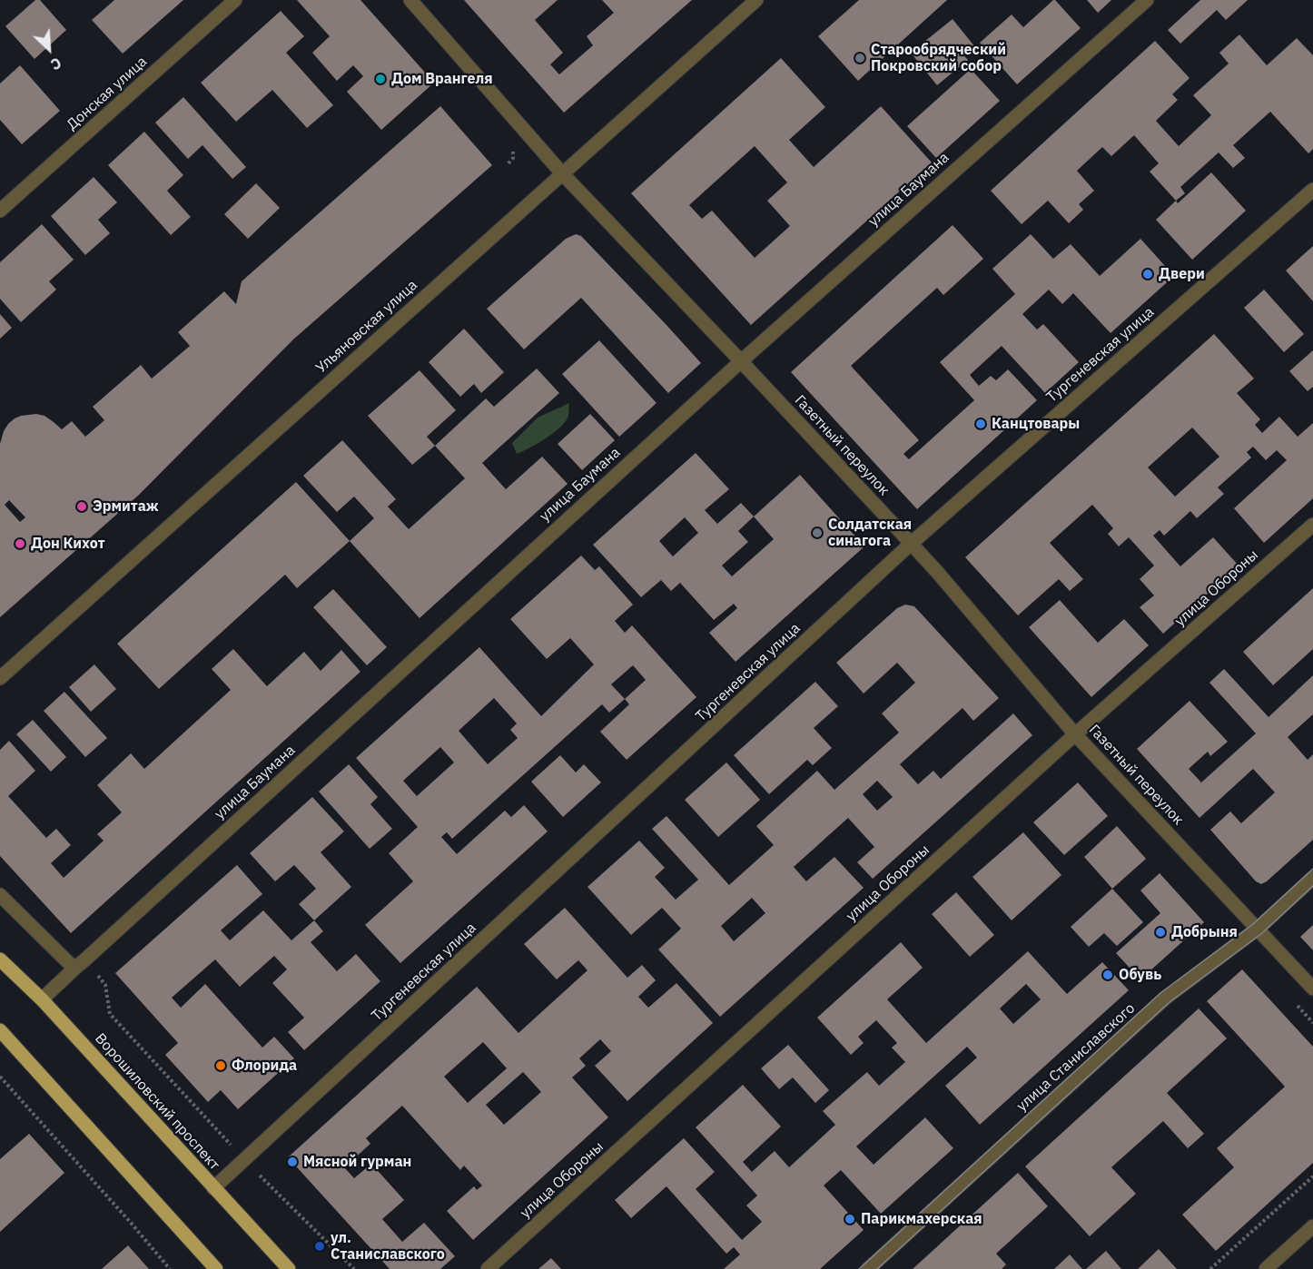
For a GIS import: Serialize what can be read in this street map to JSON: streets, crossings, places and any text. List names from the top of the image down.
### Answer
{
  "streets": {
    "main road": ["Ворошиловский проспект"],
    "street": [
      "Донская улица",
      "улица Баумана",
      "Ульяновская улица",
      "Тургеневская улица",
      "Газетный переулок",
      "улица Обороны",
      "улица Станиславского"
    ]
  },
  "crossings": [
    ["улица Баумана", "Газетный переулок"],
    ["улица Баумана", "Ворошиловский проспект"],
    ["Ульяновская улица", "Газетный переулок"],
    ["Тургеневская улица", "Газетный переулок"],
    ["Тургеневская улица", "Ворошиловский проспект"],
    ["Газетный переулок", "улица Обороны"],
    ["Газетный переулок", "улица Станиславского"]
  ],
  "places": [
    "Старообрядческий Покровский собор",
    "Дом Врангеля",
    "Двери",
    "Канцтовары",
    "Эрмитаж",
    "Солдатская синагога",
    "Дон Кихот",
    "Добрыня",
    "Обувь",
    "Флорида",
    "Мясной гурман",
    "Парикмахерская",
    "ул. Станиславского"
  ],
  "north": "bottom right"
}
